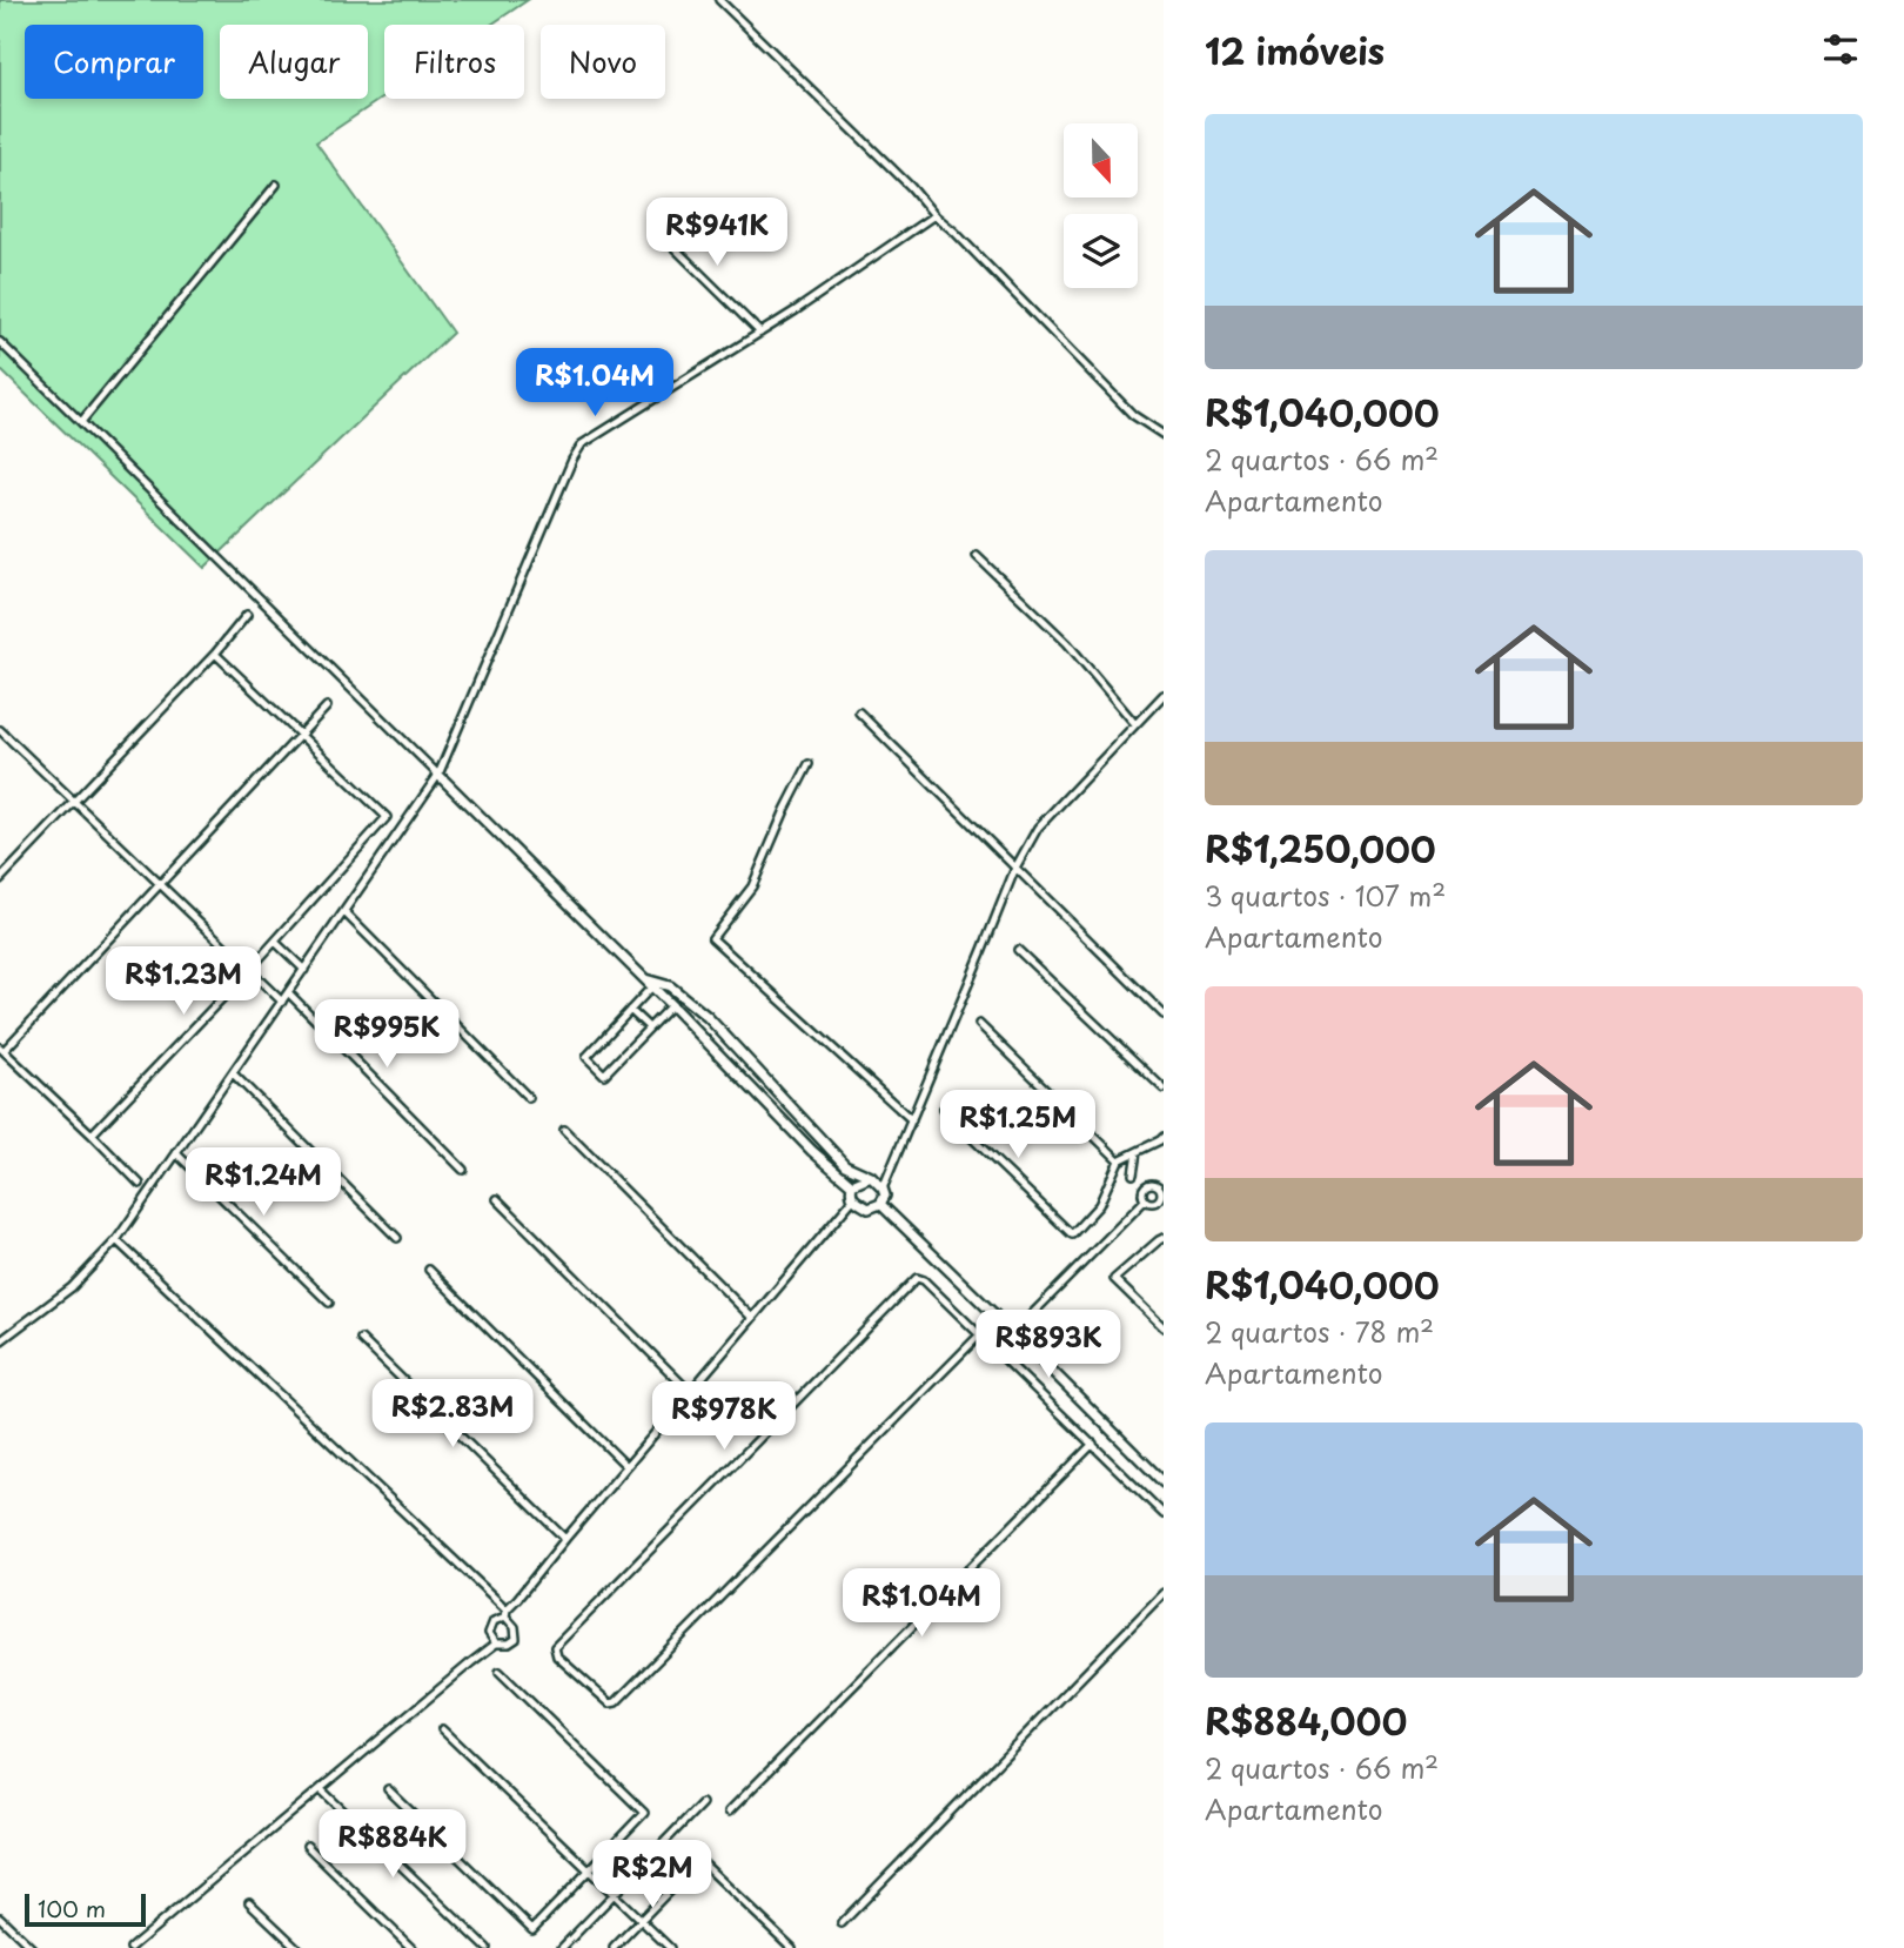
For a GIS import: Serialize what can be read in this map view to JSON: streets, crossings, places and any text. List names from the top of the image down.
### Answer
{
  "scale_bar": "100 m",
  "north": "bottom",
  "page": {
    "heading": "12 imóveis",
    "chip": [
      "Comprar",
      "Alugar",
      "Filtros",
      "Novo"
    ],
    "list": [
      {
        "name": "R$1,040,000",
        "note": "2 quartos · 66 m² · Apartamento"
      },
      {
        "name": "R$1,250,000",
        "note": "3 quartos · 107 m² · Apartamento"
      },
      {
        "name": "R$1,040,000",
        "note": "2 quartos · 78 m² · Apartamento"
      },
      {
        "name": "R$884,000",
        "note": "2 quartos · 66 m² · Apartamento"
      }
    ],
    "price": [
      "R$941K",
      "R$1.04M",
      "R$1.23M",
      "R$995K",
      "R$1.25M",
      "R$1.24M",
      "R$893K",
      "R$2.83M",
      "R$978K",
      "R$1.04M",
      "R$884K",
      "R$2M"
    ],
    "scale": "100 m"
  }
}
